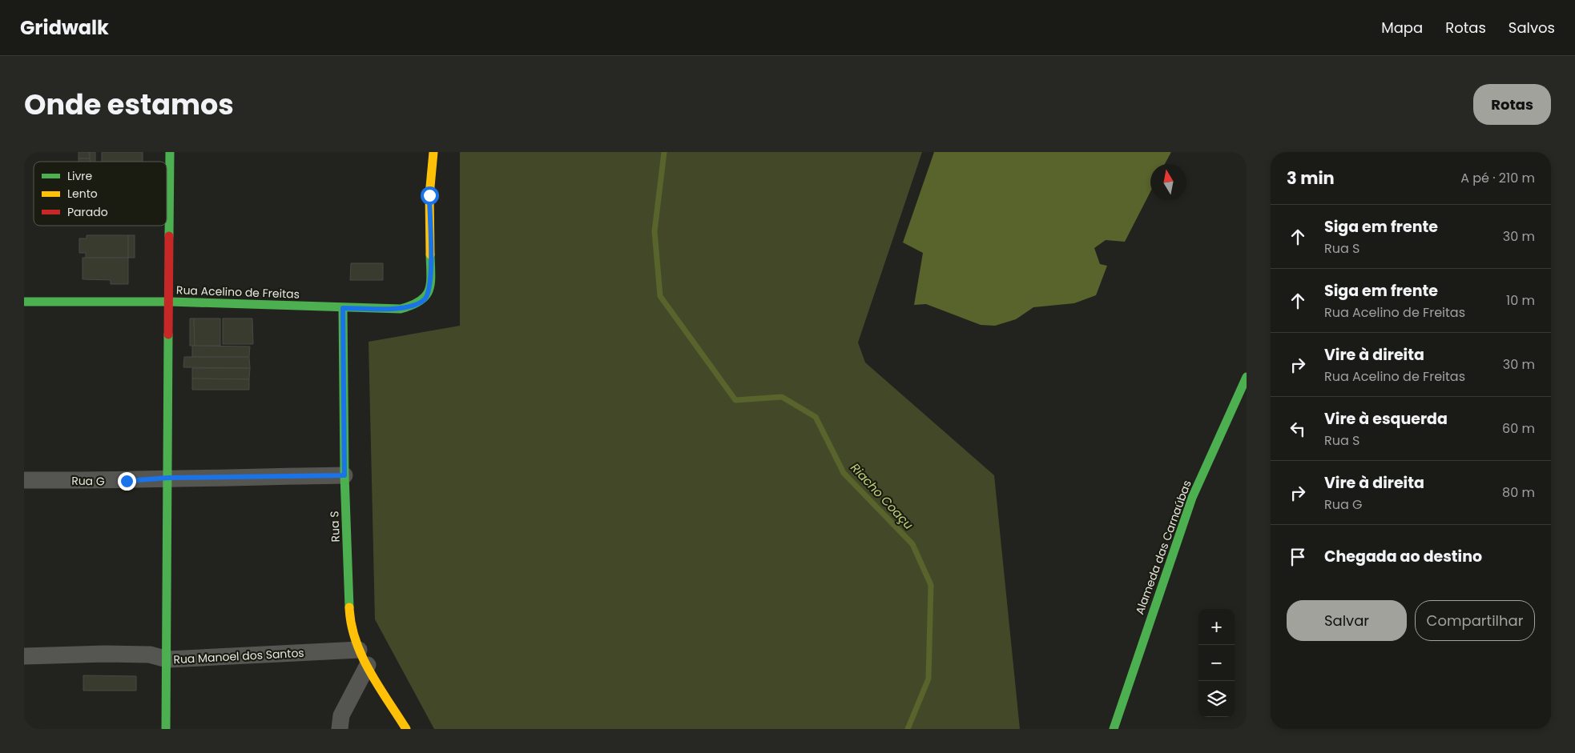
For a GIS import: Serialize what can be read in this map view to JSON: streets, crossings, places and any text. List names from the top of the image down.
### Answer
{
  "streets": {
    "street": [
      "Rua Acelino de Freitas",
      "Rua G",
      "Rua S",
      "Alameda das Carnaúbas",
      "Rua Manoel dos Santos"
    ]
  },
  "crossings": [
    ["Rua Acelino de Freitas", "Rua S"],
    ["Rua G", "Rua S"],
    ["Rua S", "Rua Manoel dos Santos"]
  ],
  "water": ["Riacho Coaçu"],
  "legend": ["Livre", "Lento", "Parado"],
  "north": "top",
  "page": {
    "header": "Gridwalk",
    "nav": ["Mapa", "Rotas", "Salvos"],
    "title": "Onde estamos",
    "buttons": [
      "Rotas",
      ["Salvar", "Compartilhar"]
    ],
    "heading": ["3 min", "A pé · 210 m"],
    "list": [
      ["Siga em frente", "Rua S", "30 m"],
      ["Siga em frente", "Rua Acelino de Freitas", "10 m"],
      ["Vire à direita", "Rua Acelino de Freitas", "30 m"],
      ["Vire à esquerda", "Rua S", "60 m"],
      ["Vire à direita", "Rua G", "80 m"],
      "Chegada ao destino"
    ],
    "map_buttons": ["+", "−"]
  }
}
